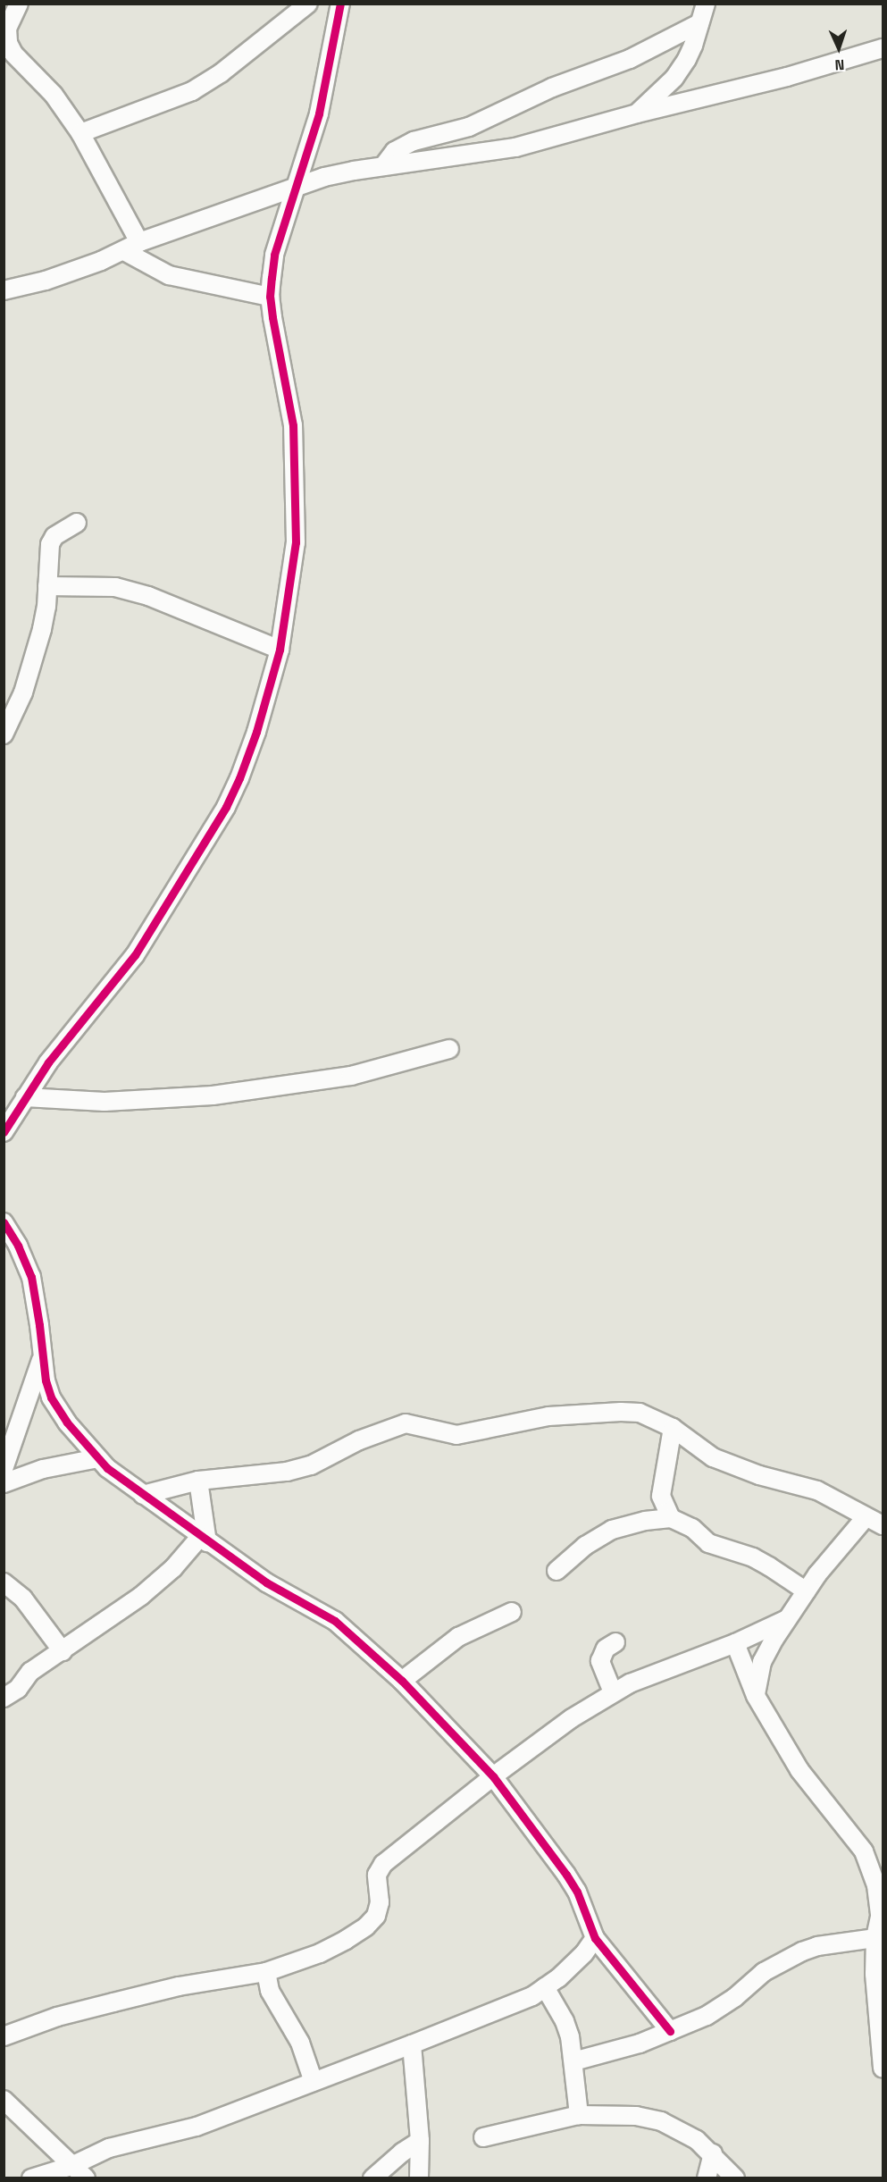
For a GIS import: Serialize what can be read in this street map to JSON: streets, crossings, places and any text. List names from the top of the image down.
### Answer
{
  "north": "bottom"
}
